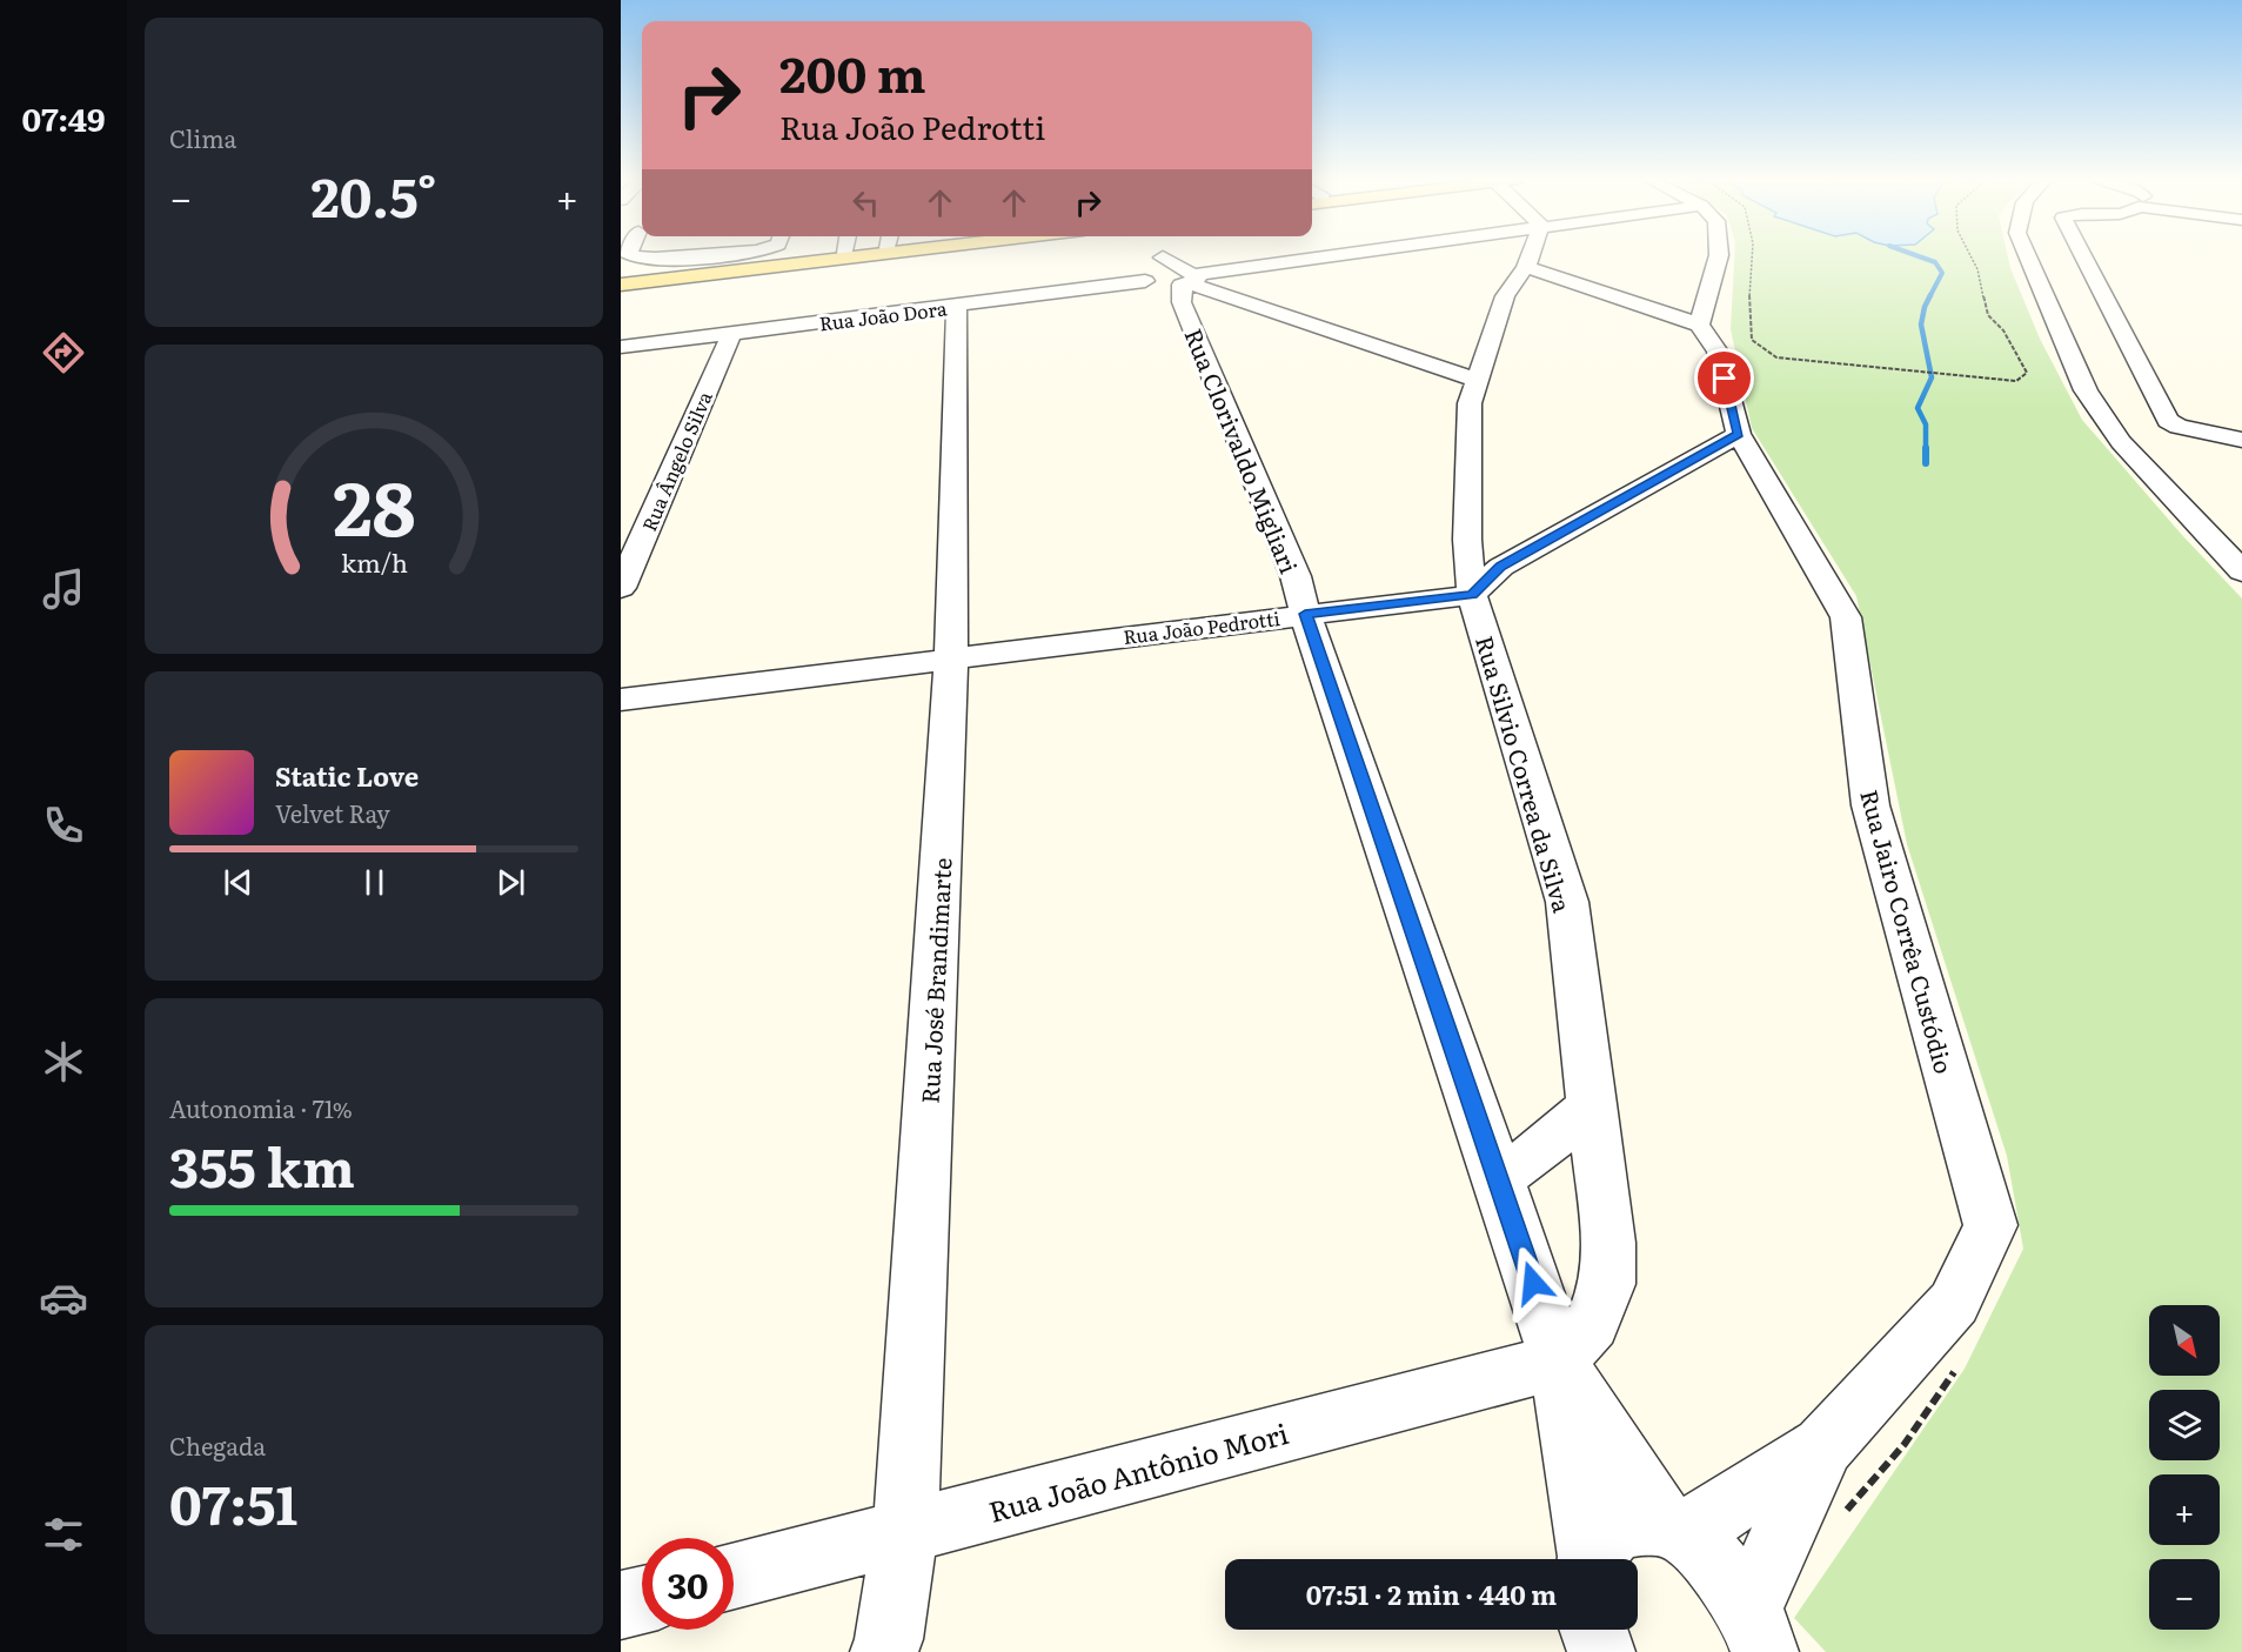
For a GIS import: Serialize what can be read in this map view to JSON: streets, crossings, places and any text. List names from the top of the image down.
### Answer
{
  "streets": {
    "street": [
      "Rua João Dora",
      "Rua Clorivaldo Migliari",
      "Rua Ângelo Silva",
      "Rua João Pedrotti",
      "Rua Silvio Correa da Silva",
      "Rua Jairo Corrêa Custódio",
      "Rua José Brandimarte",
      "Rua João Antônio Mori"
    ]
  },
  "crossings": [
    ["Rua João Dora", "Rua Clorivaldo Migliari"],
    ["Rua João Dora", "Rua Ângelo Silva"],
    ["Rua João Dora", "Rua José Brandimarte"],
    ["Rua Clorivaldo Migliari", "Rua João Pedrotti"],
    ["Rua Clorivaldo Migliari", "Rua Silvio Correa da Silva"],
    ["Rua Clorivaldo Migliari", "Rua Jairo Corrêa Custódio"],
    ["Rua Clorivaldo Migliari", "Rua João Antônio Mori"],
    ["Rua João Pedrotti", "Rua Silvio Correa da Silva"],
    ["Rua João Pedrotti", "Rua José Brandimarte"],
    ["Rua Silvio Correa da Silva", "Rua João Antônio Mori"],
    ["Rua José Brandimarte", "Rua João Antônio Mori"]
  ],
  "north": "bottom right",
  "page": {
    "tabs": "07:49",
    "tile": [
      "Clima",
      ["Autonomia · 71%", "355 km"],
      ["Chegada", "07:51"]
    ],
    "turn": ["200 m", "Rua João Pedrotti"],
    "heat": ["−", "20.5°", "+"],
    "song": ["Static Love", "Velvet Ray"],
    "map_buttons": ["+", "−"],
    "limit": "30",
    "trip": "07:51 · 2 min · 440 m",
    "gauge": ["28", "km/h"]
  }
}
